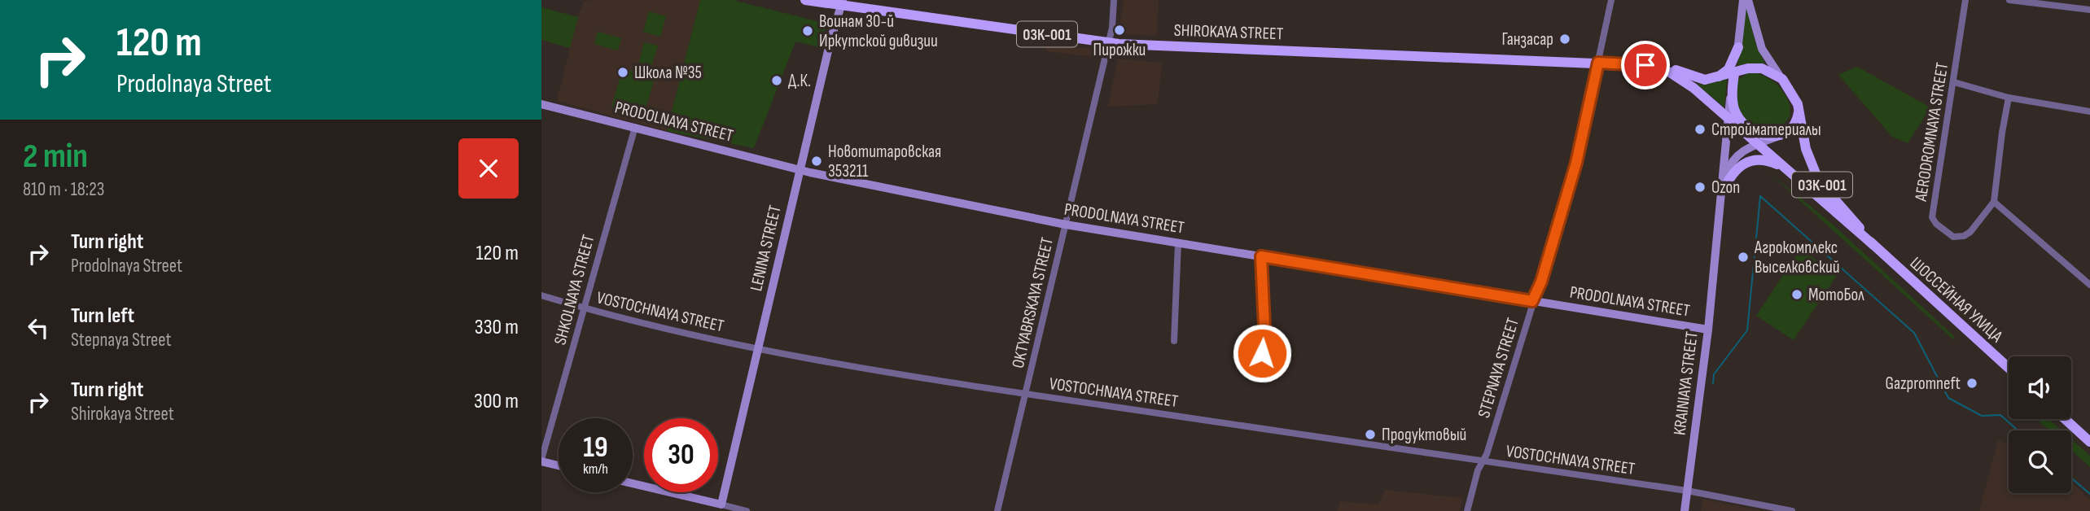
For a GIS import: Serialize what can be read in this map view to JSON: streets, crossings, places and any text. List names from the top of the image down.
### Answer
{
  "streets": {
    "main road": ["SHIROKAYA STREET", "03К-001", "ШОССЕЙНАЯ УЛИЦА"],
    "street": [
      "PRODOLNAYA STREET",
      "AERODROMNAYA STREET",
      "LENINA STREET",
      "SHKOLNAYA STREET",
      "OKTYABRSKAYA STREET",
      "VOSTOCHNAYA STREET",
      "STEPNAYA STREET",
      "KRAINIAYA STREET"
    ]
  },
  "crossings": [
    ["SHIROKAYA STREET", "03К-001"],
    ["SHIROKAYA STREET", "LENINA STREET"],
    ["SHIROKAYA STREET", "OKTYABRSKAYA STREET"],
    ["SHIROKAYA STREET", "STEPNAYA STREET"],
    ["03К-001", "ШОССЕЙНАЯ УЛИЦА"],
    ["03К-001", "KRAINIAYA STREET"],
    ["PRODOLNAYA STREET", "LENINA STREET"],
    ["PRODOLNAYA STREET", "SHKOLNAYA STREET"],
    ["PRODOLNAYA STREET", "OKTYABRSKAYA STREET"],
    ["PRODOLNAYA STREET", "STEPNAYA STREET"],
    ["PRODOLNAYA STREET", "KRAINIAYA STREET"],
    ["LENINA STREET", "VOSTOCHNAYA STREET"],
    ["SHKOLNAYA STREET", "VOSTOCHNAYA STREET"],
    ["OKTYABRSKAYA STREET", "VOSTOCHNAYA STREET"],
    ["VOSTOCHNAYA STREET", "STEPNAYA STREET"],
    ["VOSTOCHNAYA STREET", "KRAINIAYA STREET"]
  ],
  "places": [
    "Пирожки",
    "Воинам 30-й Иркутской дивизии",
    "Ганзасар",
    "Школа №35",
    "Д.К.",
    "Стройматериалы",
    "Новотитаровская 353211",
    "Ozon",
    "Агрокомплекс Выселковский",
    "МотоБол",
    "Gazpromneft",
    "Продуктовый"
  ],
  "page": {
    "turn": ["120 m", "Prodolnaya Street"],
    "heading": ["2 min", "810 m · 18:23"],
    "list": [
      {
        "name": "Turn right",
        "note": "Prodolnaya Street",
        "value": "120 m"
      },
      {
        "name": "Turn left",
        "note": "Stepnaya Street",
        "value": "330 m"
      },
      {
        "name": "Turn right",
        "note": "Shirokaya Street",
        "value": "300 m"
      }
    ],
    "speed": "19 km/h",
    "limit": "30"
  }
}
